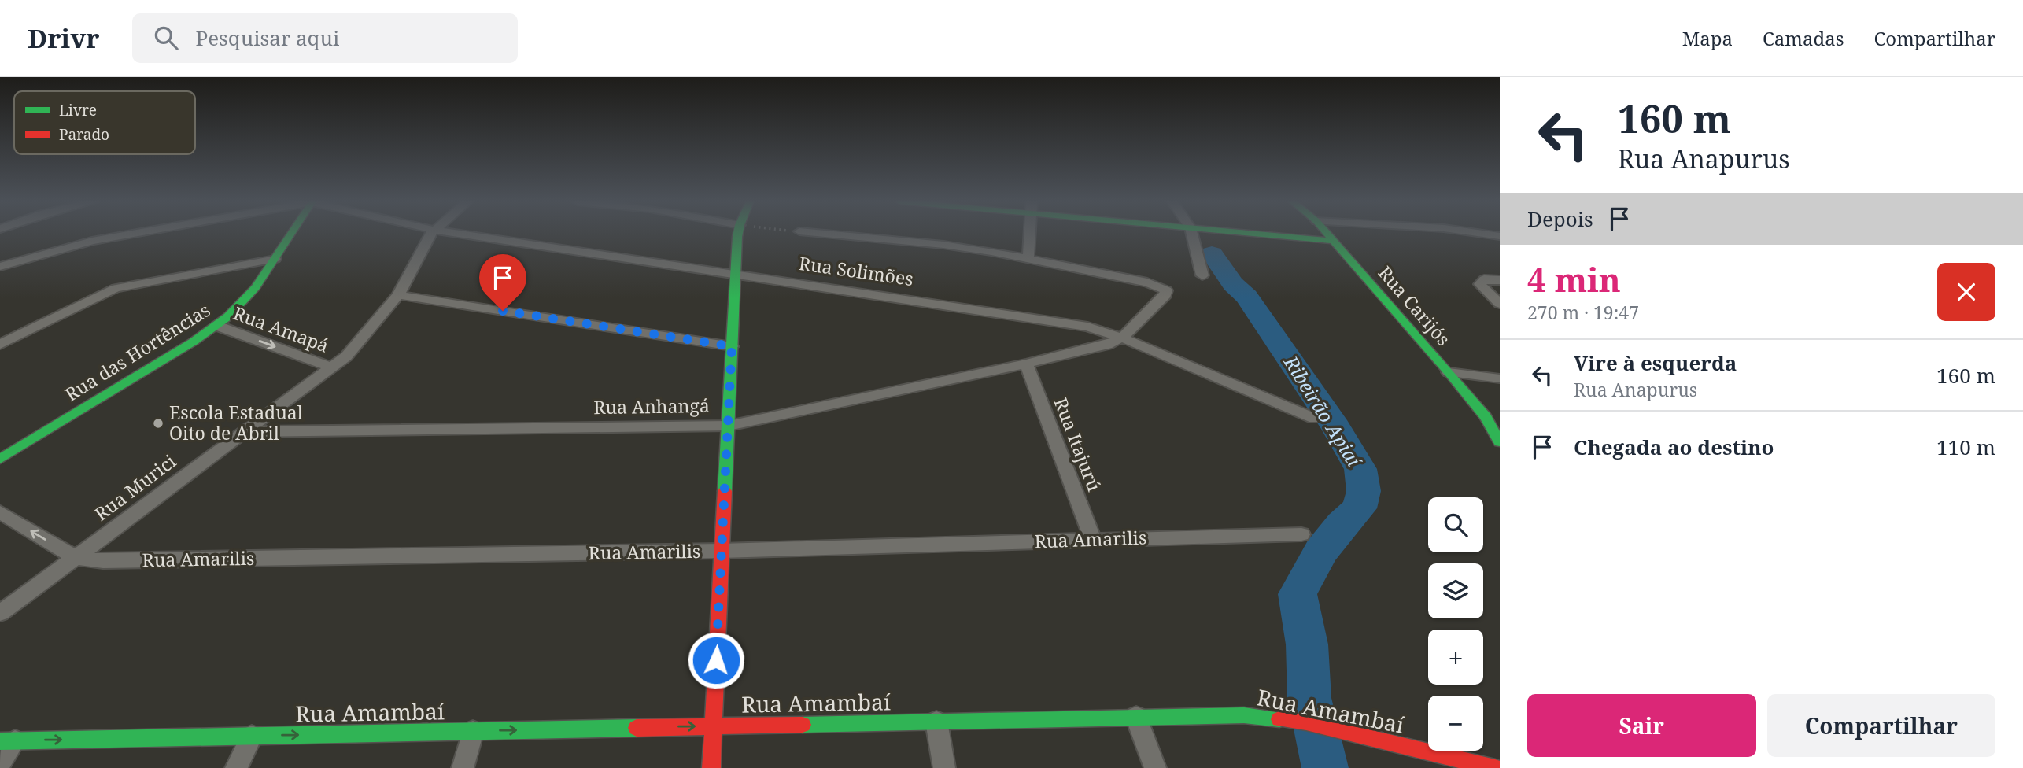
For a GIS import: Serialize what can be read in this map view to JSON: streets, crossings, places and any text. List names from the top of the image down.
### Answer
{
  "streets": {
    "street": [
      "Rua Solimões",
      "Rua Carijós",
      "Rua Amapá",
      "Rua das Hortências",
      "Rua Anhangá",
      "Rua Itajurú",
      "Rua Murici",
      "Rua Amarilis",
      "Rua Amambaí"
    ]
  },
  "crossings": [
    ["Rua Solimões", "Rua Anhangá"],
    ["Rua Amapá", "Rua das Hortências"],
    ["Rua Amapá", "Rua Murici"],
    ["Rua Anhangá", "Rua Itajurú"],
    ["Rua Anhangá", "Rua Murici"],
    ["Rua Itajurú", "Rua Amarilis"],
    ["Rua Murici", "Rua Amarilis"]
  ],
  "one_way": ["Rua Amapá", "Rua Amambaí"],
  "water": ["Ribeirão Apiaí"],
  "places": ["Escola Estadual Oito de Abril"],
  "legend": ["Livre", "Parado"],
  "page": {
    "header": "Drivr",
    "search": "Pesquisar aqui",
    "nav": ["Mapa", "Camadas", "Compartilhar"],
    "turn": ["160 m", "Rua Anapurus"],
    "then": "Depois",
    "heading": ["4 min", "270 m · 19:47"],
    "list": [
      {
        "name": "Vire à esquerda",
        "note": "Rua Anapurus",
        "value": "160 m"
      },
      {
        "name": "Chegada ao destino",
        "value": "110 m"
      }
    ],
    "map_buttons": ["+", "−"],
    "buttons": ["Sair", "Compartilhar"]
  }
}
